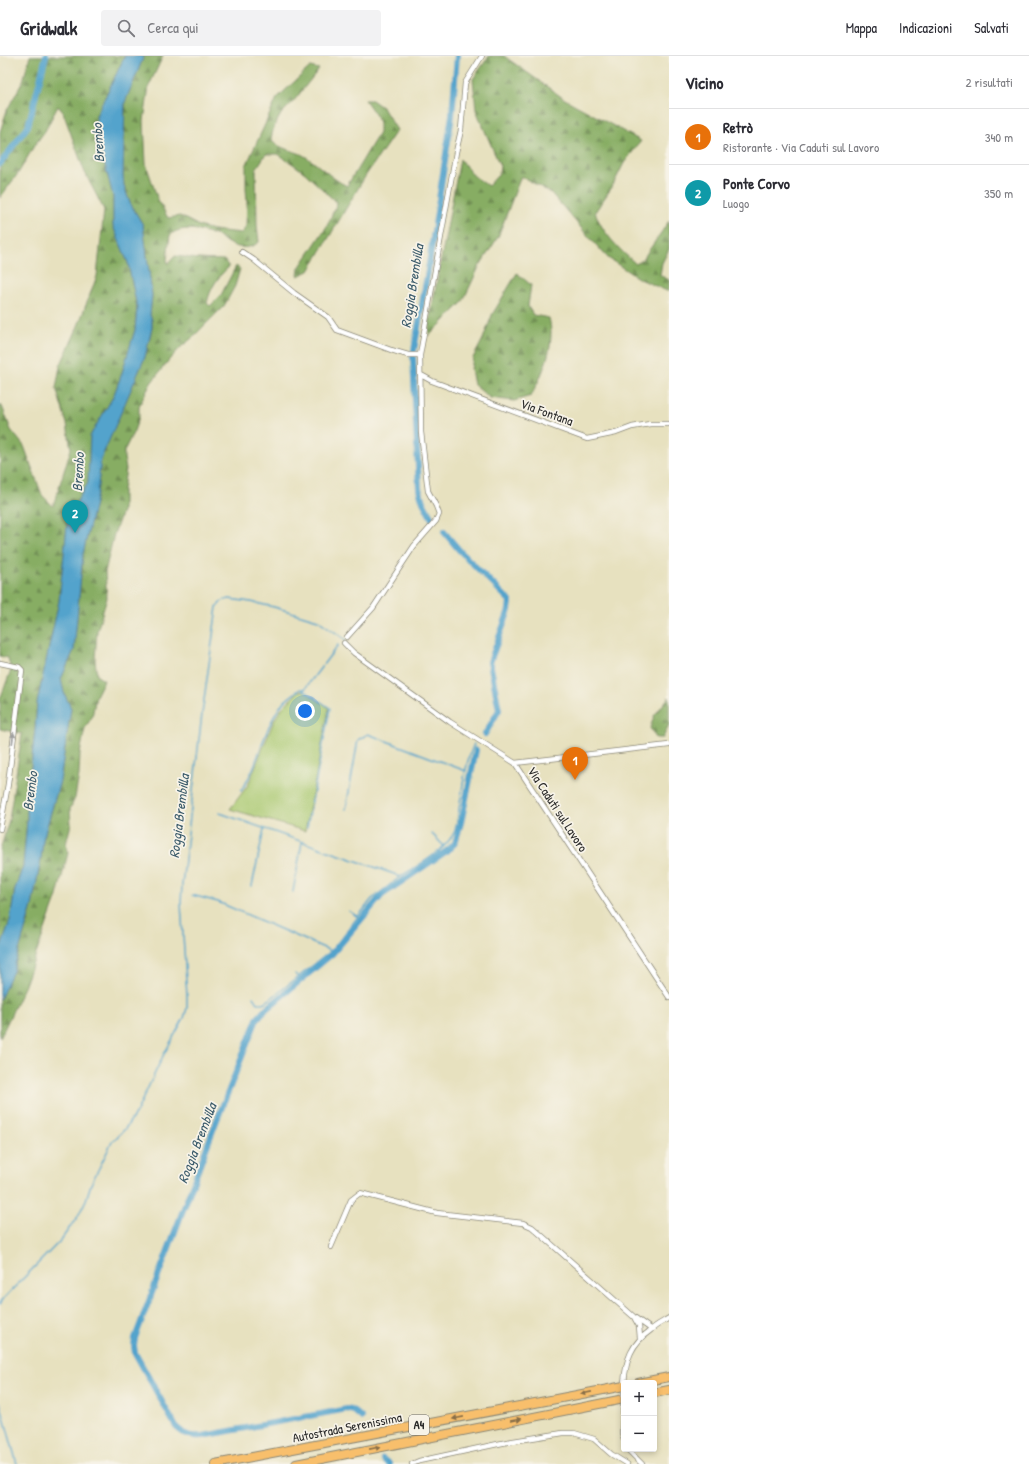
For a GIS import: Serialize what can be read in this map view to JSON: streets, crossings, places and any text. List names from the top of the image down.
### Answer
{
  "streets": {
    "highway": ["A4", "Autostrada Serenissima"],
    "street": ["Via Fontana", "Via Caduti sul Lavoro"]
  },
  "water": ["Brembo", "Roggia Brembilla"],
  "page": {
    "header": "Gridwalk",
    "search": "Cerca qui",
    "nav": ["Mappa", "Indicazioni", "Salvati"],
    "heading": ["Vicino", "2 risultati"],
    "list": [
      {
        "mark": "1",
        "name": "Retrò",
        "note": "Ristorante · Via Caduti sul Lavoro",
        "value": "340 m"
      },
      {
        "mark": "2",
        "name": "Ponte Corvo",
        "note": "Luogo",
        "value": "350 m"
      }
    ],
    "pins": ["2", "1"],
    "map_buttons": ["+", "−"]
  }
}
